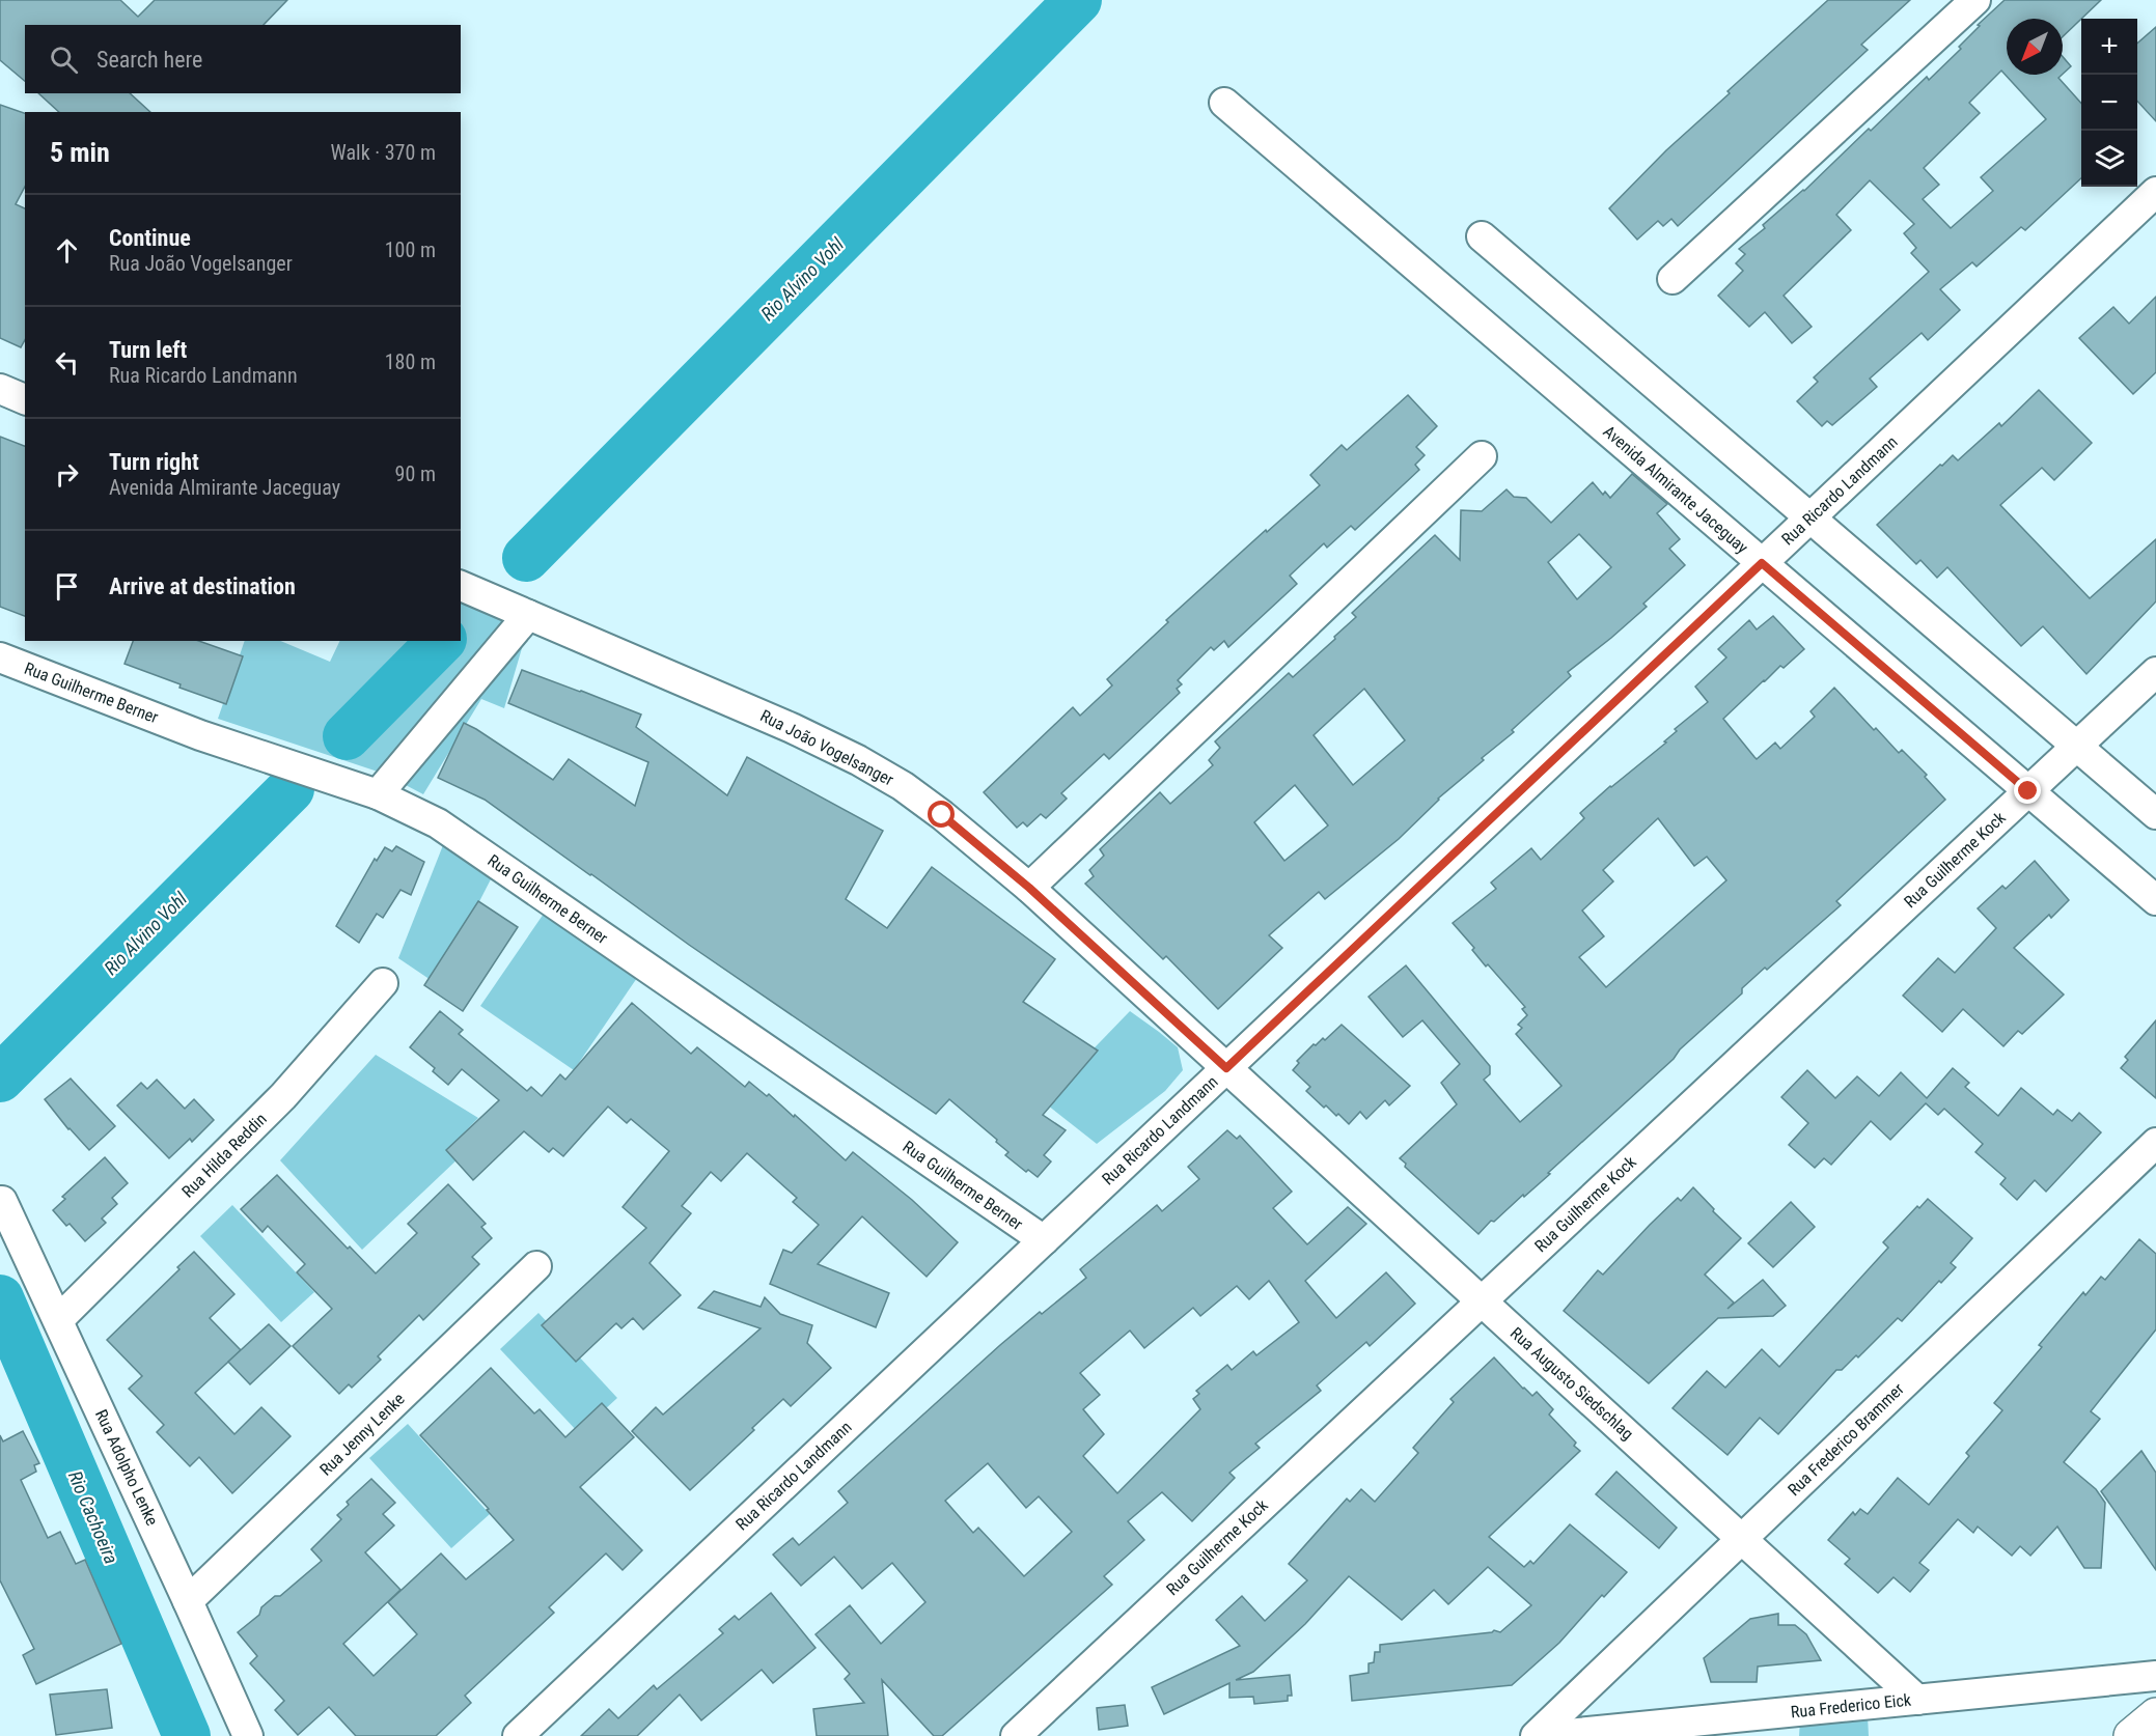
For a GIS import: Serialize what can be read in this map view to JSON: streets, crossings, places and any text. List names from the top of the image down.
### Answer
{
  "streets": {
    "street": [
      "Avenida Almirante Jaceguay",
      "Rua Ricardo Landmann",
      "Rua Guilherme Berner",
      "Rua João Vogelsanger",
      "Rua Guilherme Kock",
      "Rua Hilda Reddin",
      "Rua Augusto Siedschlag",
      "Rua Jenny Lenke",
      "Rua Frederico Brammer",
      "Rua Adolpho Lenke",
      "Rua Frederico Eick"
    ]
  },
  "crossings": [
    ["Avenida Almirante Jaceguay", "Rua Ricardo Landmann"],
    ["Avenida Almirante Jaceguay", "Rua Guilherme Kock"],
    ["Rua Ricardo Landmann", "Rua Guilherme Berner"],
    ["Rua Ricardo Landmann", "Rua João Vogelsanger"],
    ["Rua Ricardo Landmann", "Rua Augusto Siedschlag"],
    ["Rua João Vogelsanger", "Rua Augusto Siedschlag"],
    ["Rua Guilherme Kock", "Rua Augusto Siedschlag"],
    ["Rua Hilda Reddin", "Rua Adolpho Lenke"],
    ["Rua Augusto Siedschlag", "Rua Frederico Brammer"],
    ["Rua Augusto Siedschlag", "Rua Frederico Eick"],
    ["Rua Jenny Lenke", "Rua Adolpho Lenke"]
  ],
  "water": ["Rio Alvino Vohl", "Rio Cachoeira"],
  "north": "bottom left",
  "page": {
    "map_buttons": ["+", "−"],
    "search": "Search here",
    "heading": ["5 min", "Walk · 370 m"],
    "list": [
      ["Continue", "Rua João Vogelsanger", "100 m"],
      ["Turn left", "Rua Ricardo Landmann", "180 m"],
      ["Turn right", "Avenida Almirante Jaceguay", "90 m"],
      "Arrive at destination"
    ]
  }
}
